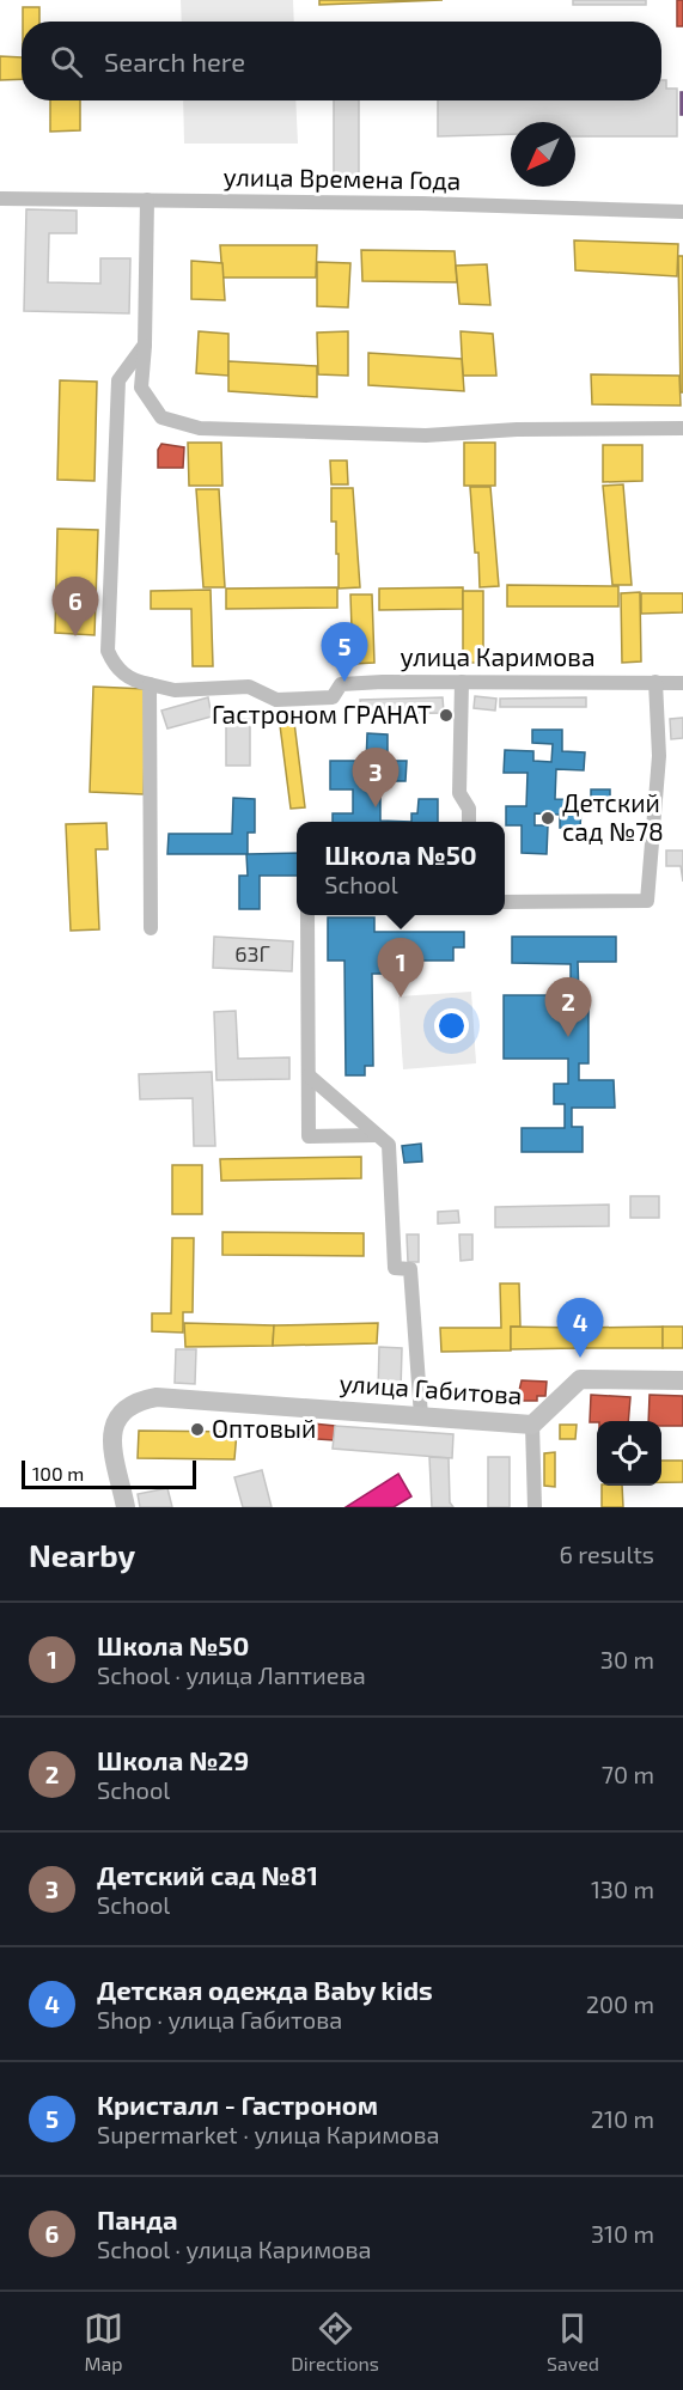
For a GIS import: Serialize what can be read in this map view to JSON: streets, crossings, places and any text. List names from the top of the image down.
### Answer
{
  "streets": {
    "street": ["улица Времена Года", "улица Каримова", "улица Габитова"]
  },
  "places": ["Гастроном ГРАНАТ", "Детский сад №78", "Оптовый"],
  "house_numbers": ["63Г"],
  "scale_bar": "100 m",
  "north": "bottom left",
  "page": {
    "search": "Search here",
    "pins": [
      "6",
      "5",
      "3",
      "1",
      "2",
      "4"
    ],
    "popup": ["Школа №50", "School"],
    "scale": "100 m",
    "heading": ["Nearby", "6 results"],
    "list": [
      {
        "mark": "1",
        "name": "Школа №50",
        "note": "School · улица Лаптиева",
        "value": "30 m"
      },
      {
        "mark": "2",
        "name": "Школа №29",
        "note": "School",
        "value": "70 m"
      },
      {
        "mark": "3",
        "name": "Детский сад №81",
        "note": "School",
        "value": "130 m"
      },
      {
        "mark": "4",
        "name": "Детская одежда Baby kids",
        "note": "Shop · улица Габитова",
        "value": "200 m"
      },
      {
        "mark": "5",
        "name": "Кристалл - Гастроном",
        "note": "Supermarket · улица Каримова",
        "value": "210 m"
      },
      {
        "mark": "6",
        "name": "Панда",
        "note": "School · улица Каримова",
        "value": "310 m"
      }
    ],
    "nav": ["Map", "Directions", "Saved"]
  }
}
